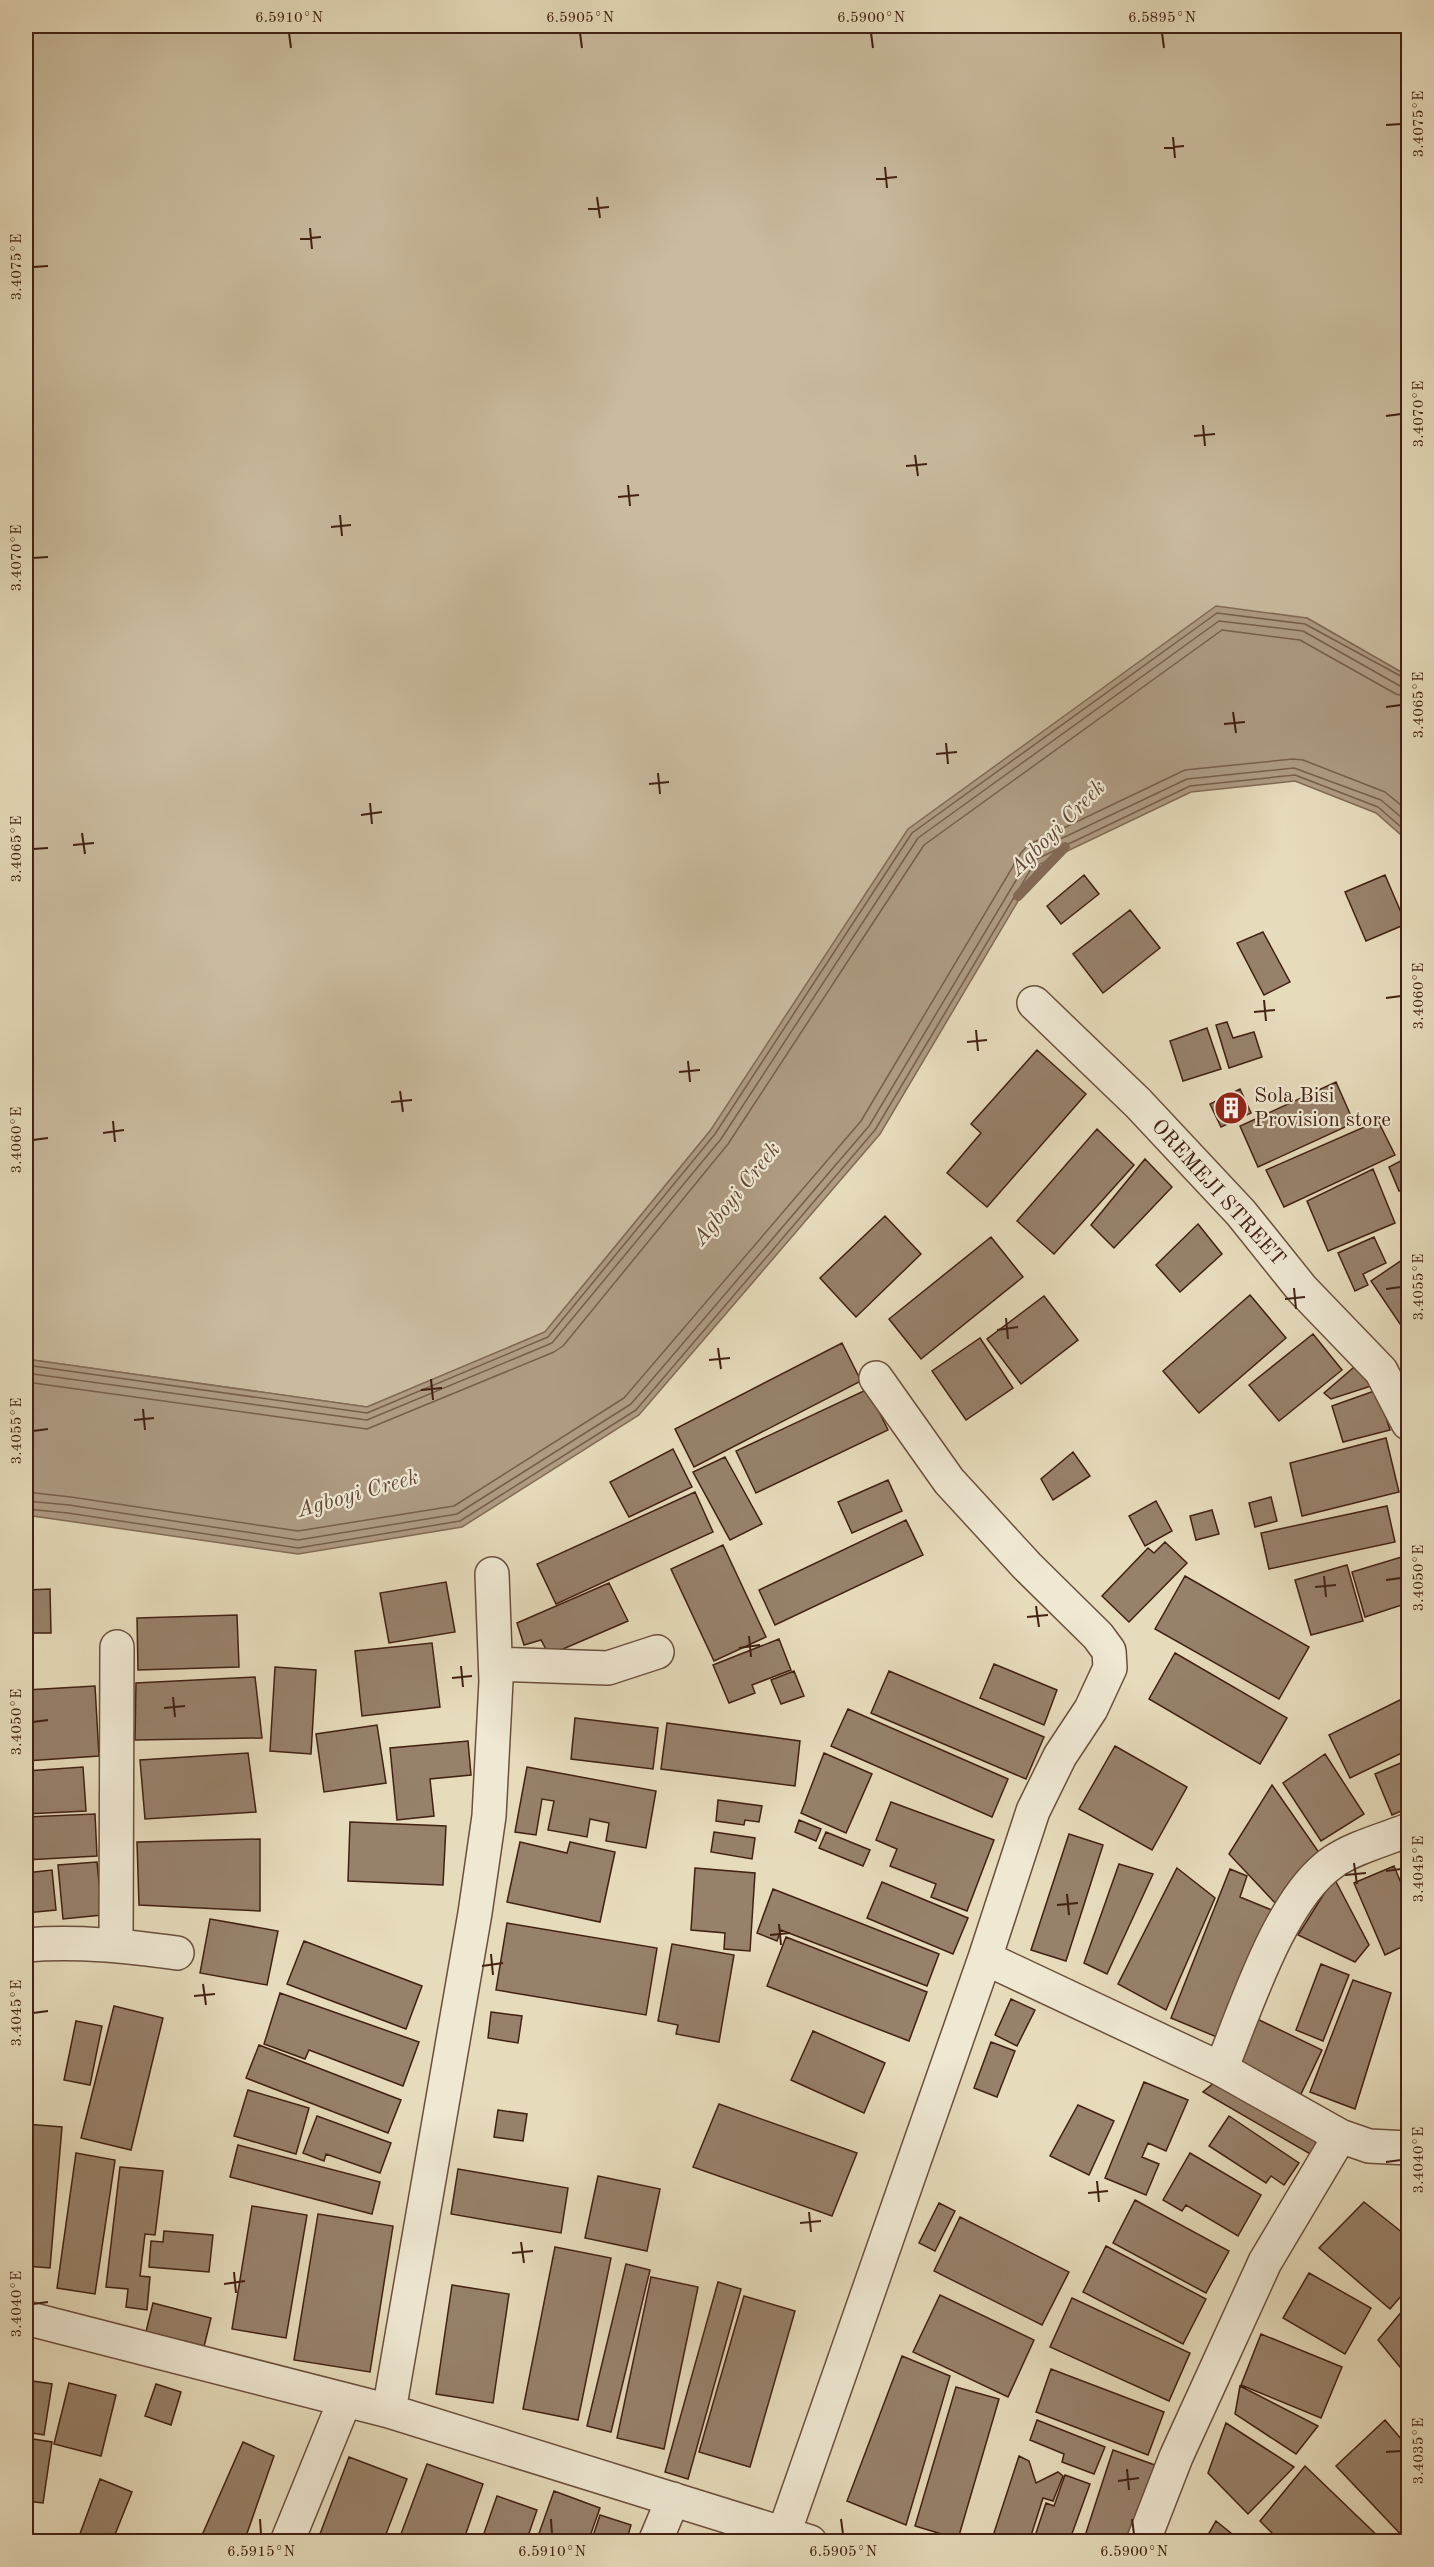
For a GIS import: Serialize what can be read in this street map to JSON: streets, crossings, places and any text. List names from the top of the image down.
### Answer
{
  "streets": {
    "street": ["OREMEJI STREET"]
  },
  "water": ["Agboyi Creek"],
  "places": {
    "building": ["Sola Bisi Provision store"]
  },
  "coordinates": [
    "6.5910°N",
    "6.5905°N",
    "6.5900°N",
    "6.5895°N",
    "3.4075°E",
    "3.4070°E",
    "3.4065°E",
    "3.4060°E",
    "3.4055°E",
    "3.4050°E",
    "3.4045°E",
    "3.4040°E",
    "3.4035°E",
    "6.5915°N"
  ]
}
